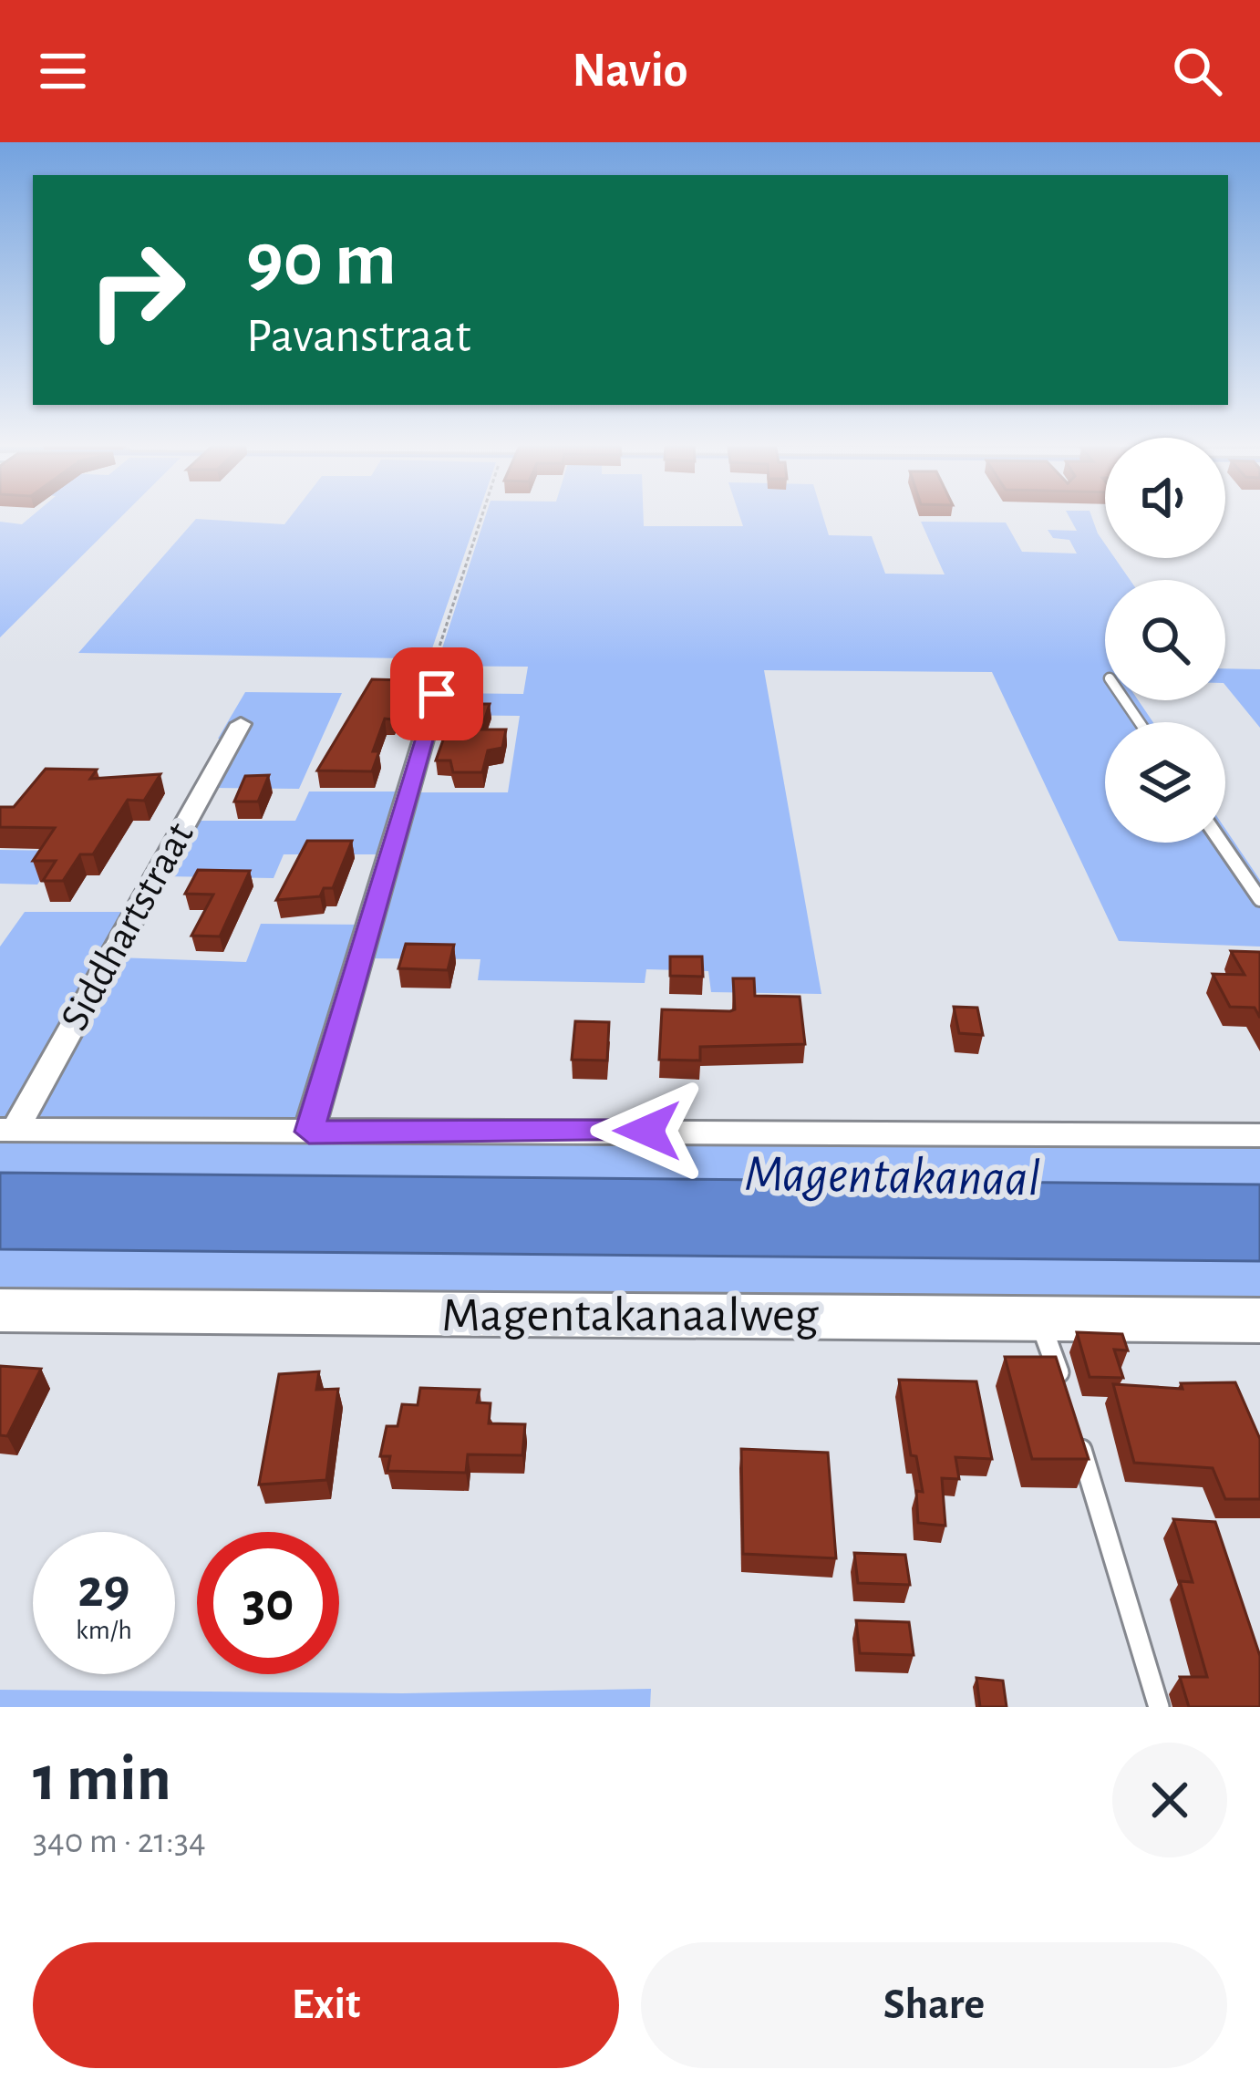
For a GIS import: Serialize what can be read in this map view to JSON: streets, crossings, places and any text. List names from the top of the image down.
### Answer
{
  "streets": {
    "street": ["Siddhartstraat", "Magentakanaalweg"]
  },
  "water": ["Magentakanaal"],
  "page": {
    "header": "Navio",
    "turn": ["90 m", "Pavanstraat"],
    "speed": "29 km/h",
    "limit": "30",
    "heading": ["1 min", "340 m · 21:34"],
    "buttons": ["Exit", "Share"]
  }
}
